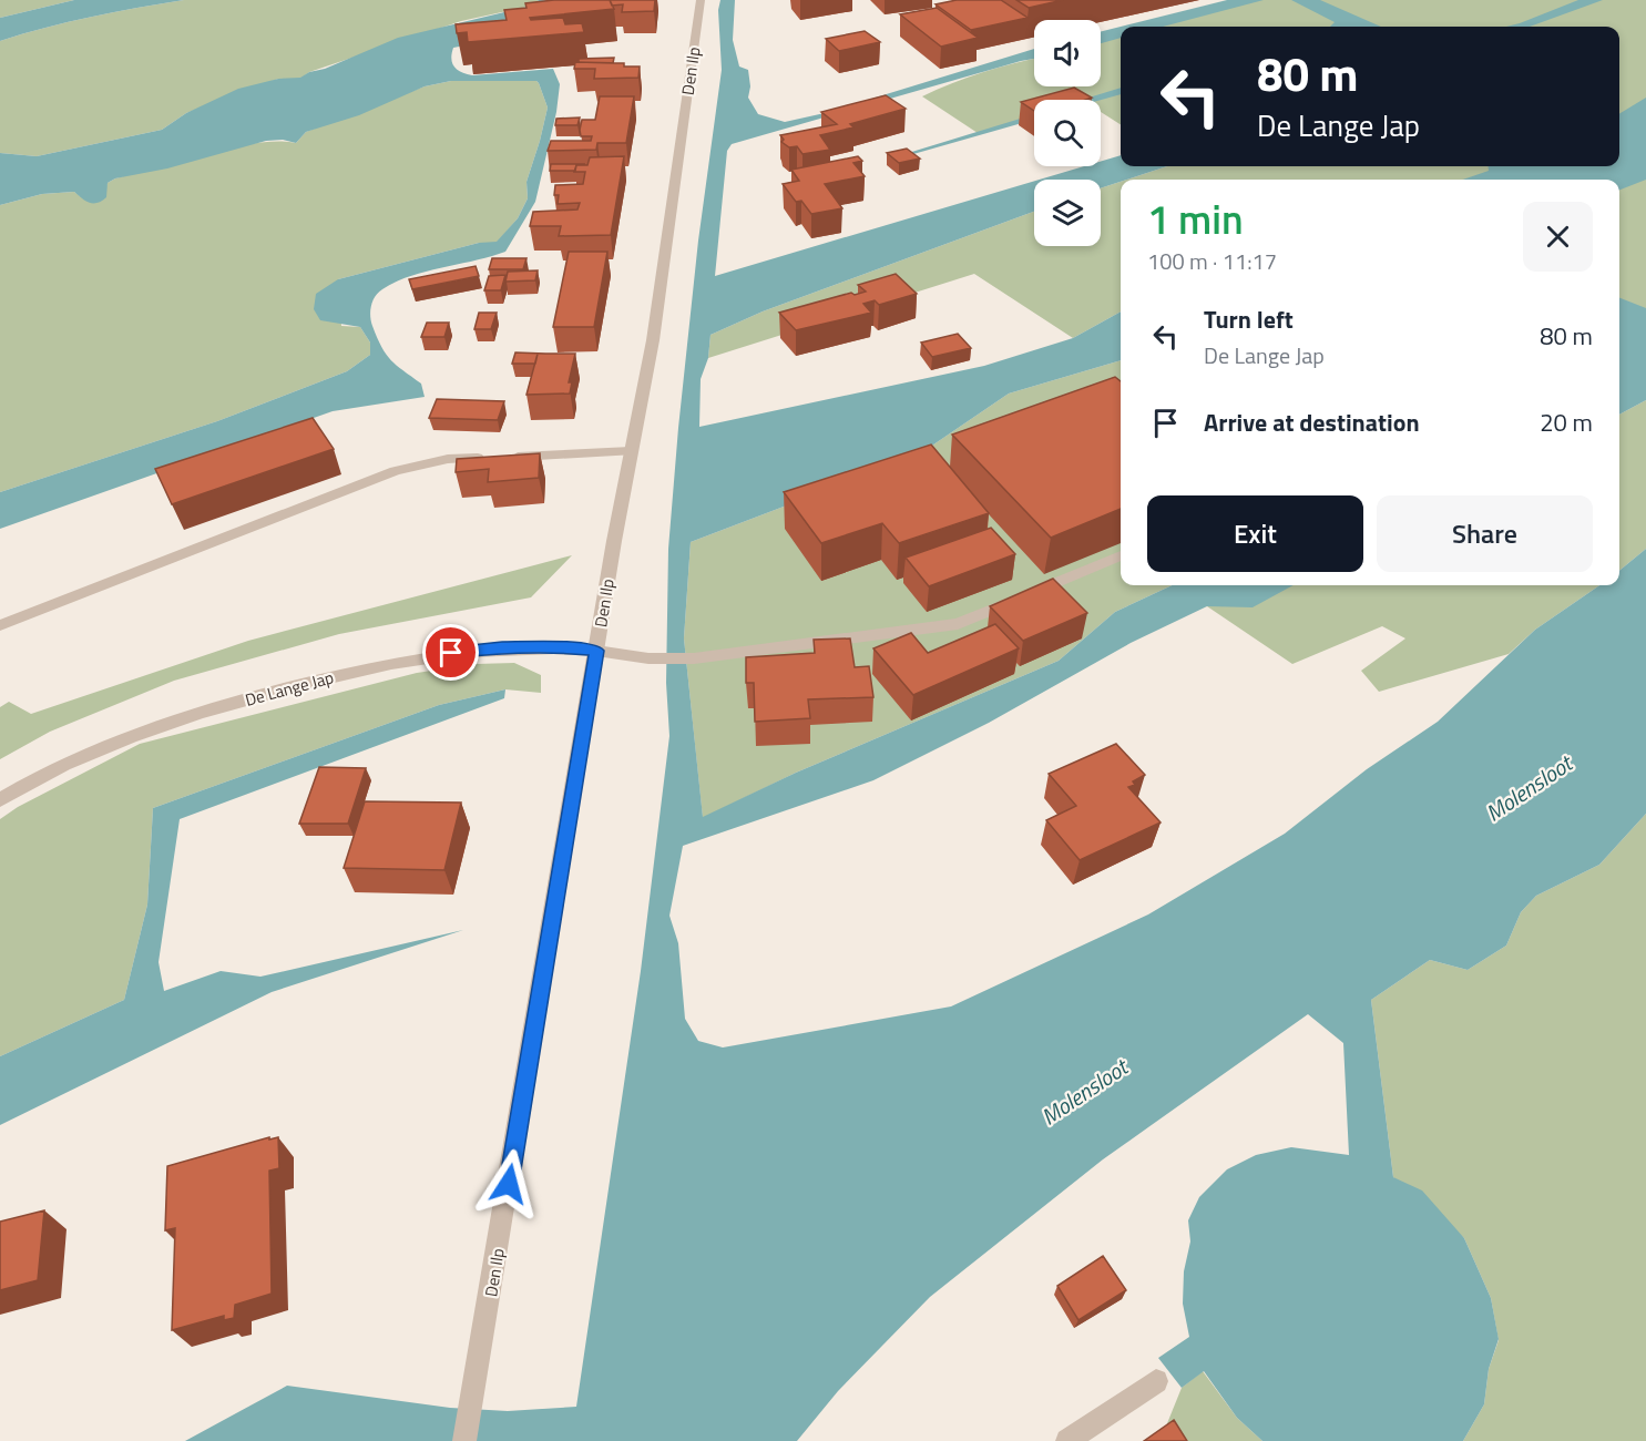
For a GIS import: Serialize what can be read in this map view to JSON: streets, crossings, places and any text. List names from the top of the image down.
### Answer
{
  "streets": {
    "street": ["Den Ilp", "De Lange Jap"]
  },
  "crossings": [
    ["Den Ilp", "De Lange Jap"]
  ],
  "water": ["Molensloot"],
  "page": {
    "turn": ["80 m", "De Lange Jap"],
    "heading": ["1 min", "100 m · 11:17"],
    "list": [
      {
        "name": "Turn left",
        "note": "De Lange Jap",
        "value": "80 m"
      },
      {
        "name": "Arrive at destination",
        "value": "20 m"
      }
    ],
    "buttons": ["Exit", "Share"]
  }
}
